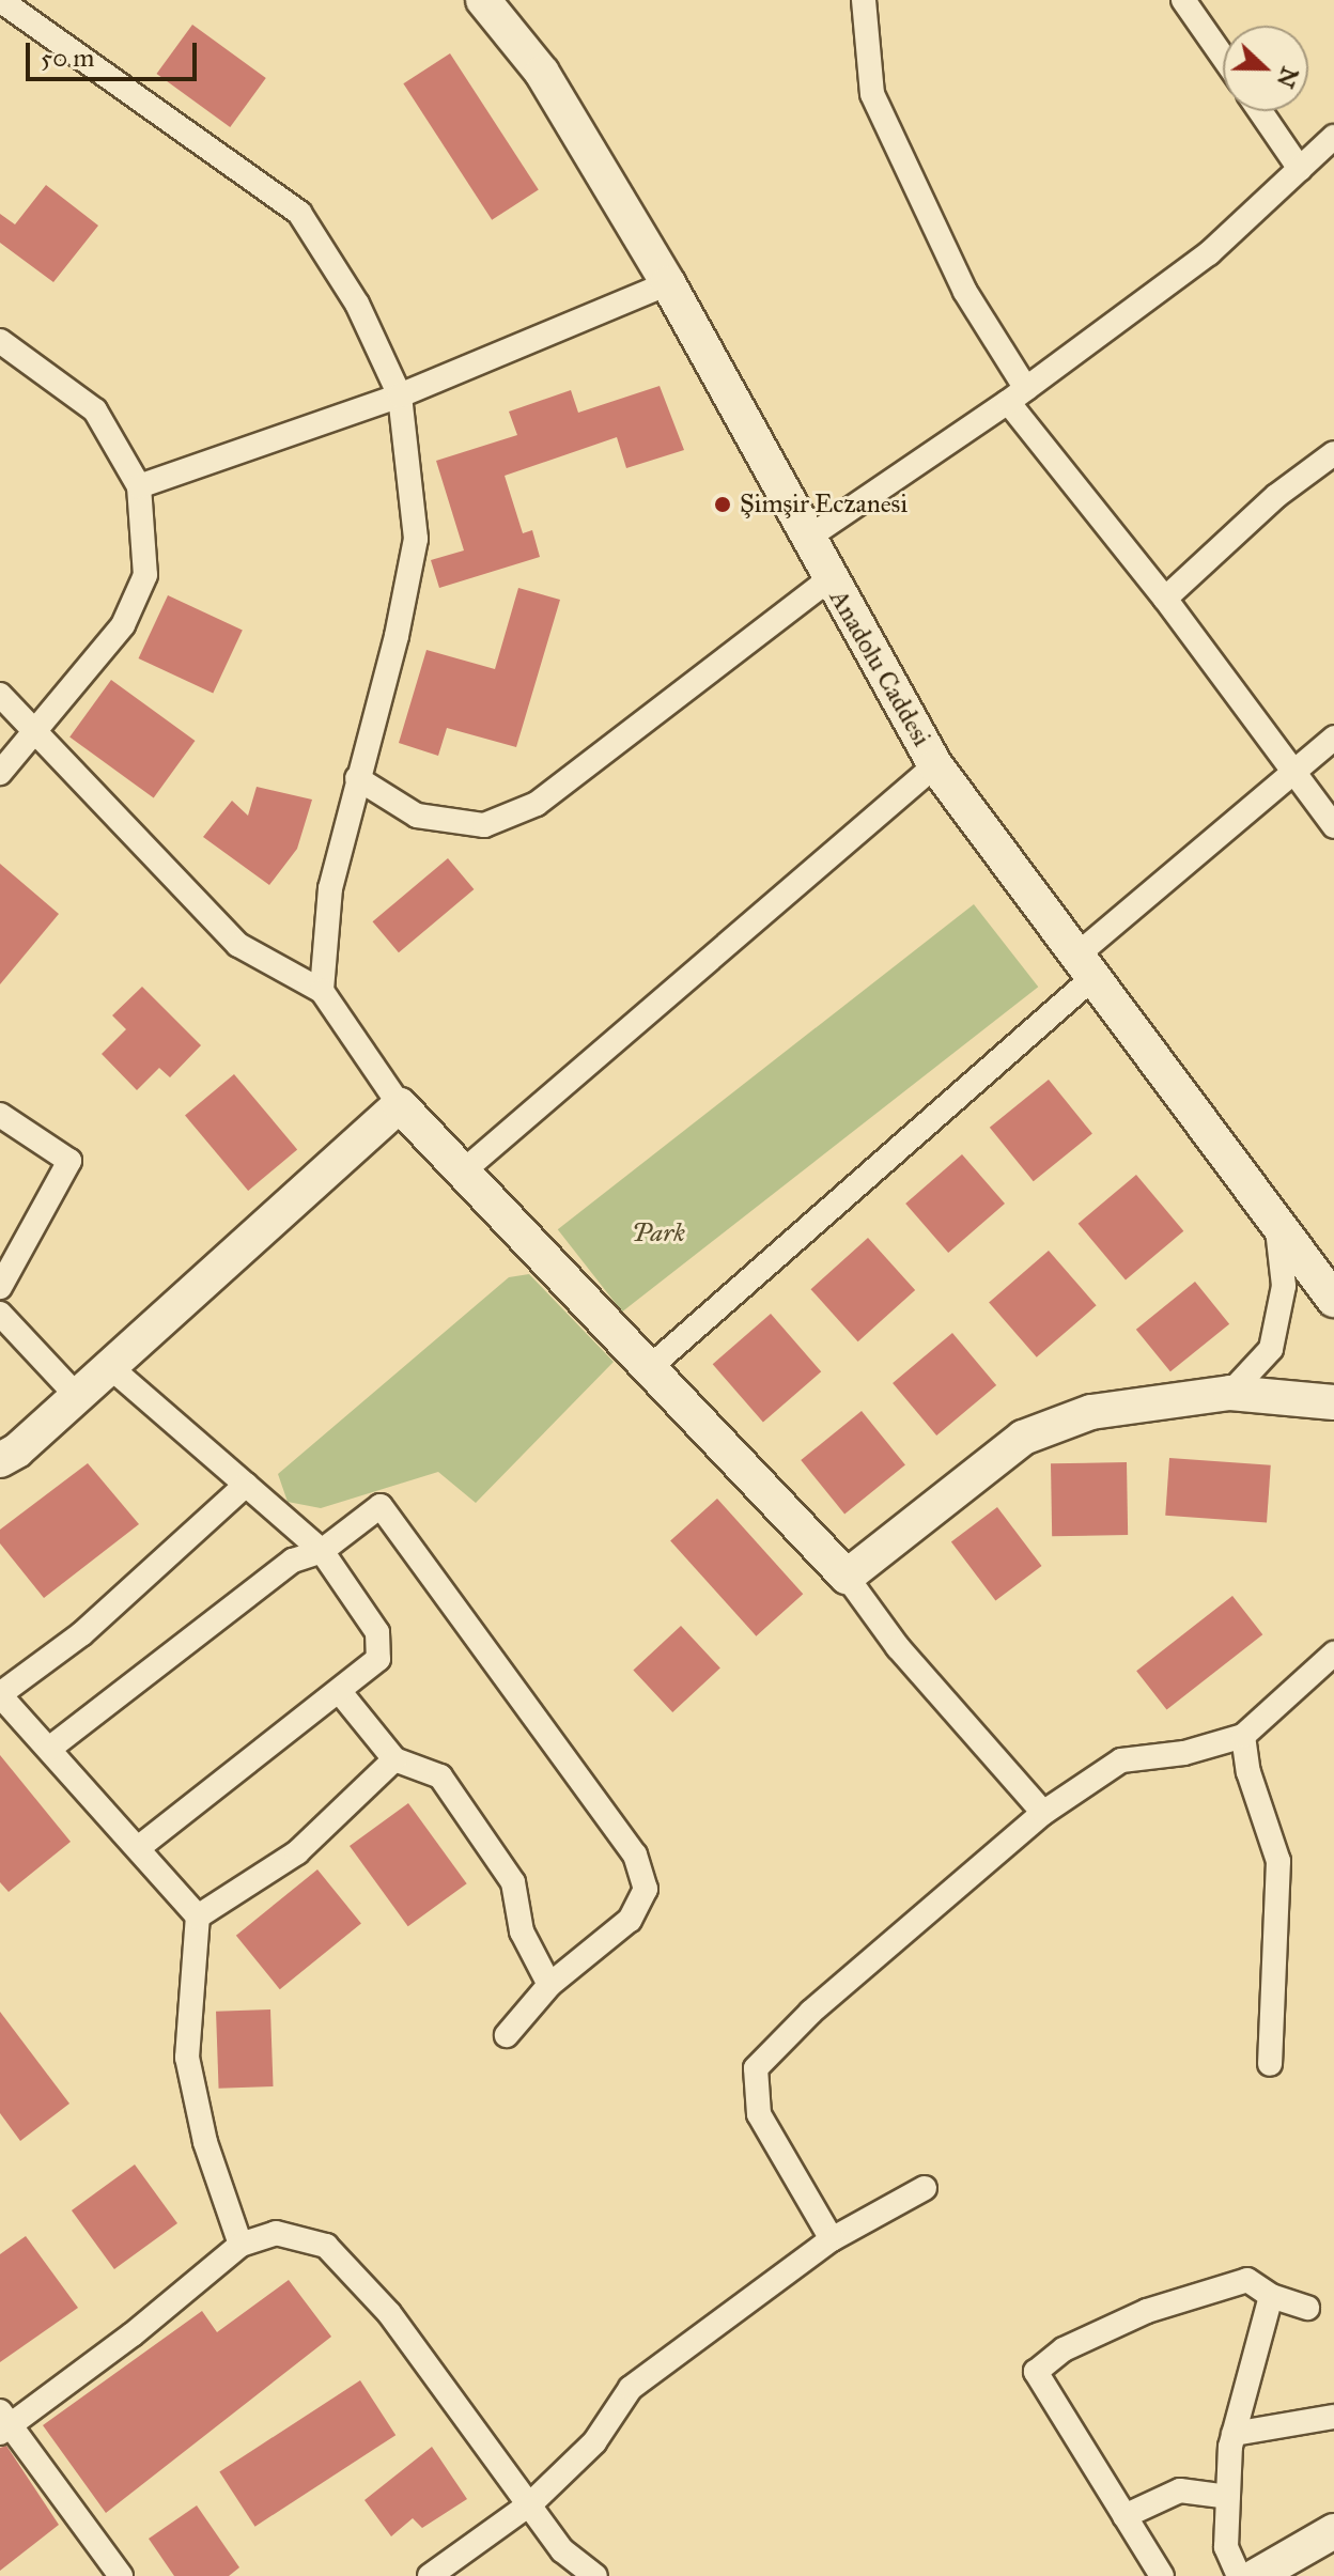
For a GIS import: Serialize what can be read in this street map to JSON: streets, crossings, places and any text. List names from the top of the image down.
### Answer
{
  "streets": {
    "street": ["Anadolu Caddesi"]
  },
  "parks": ["Park"],
  "places": ["Şimşir Eczanesi"],
  "scale_bar": "50 m",
  "north": "right"
}
